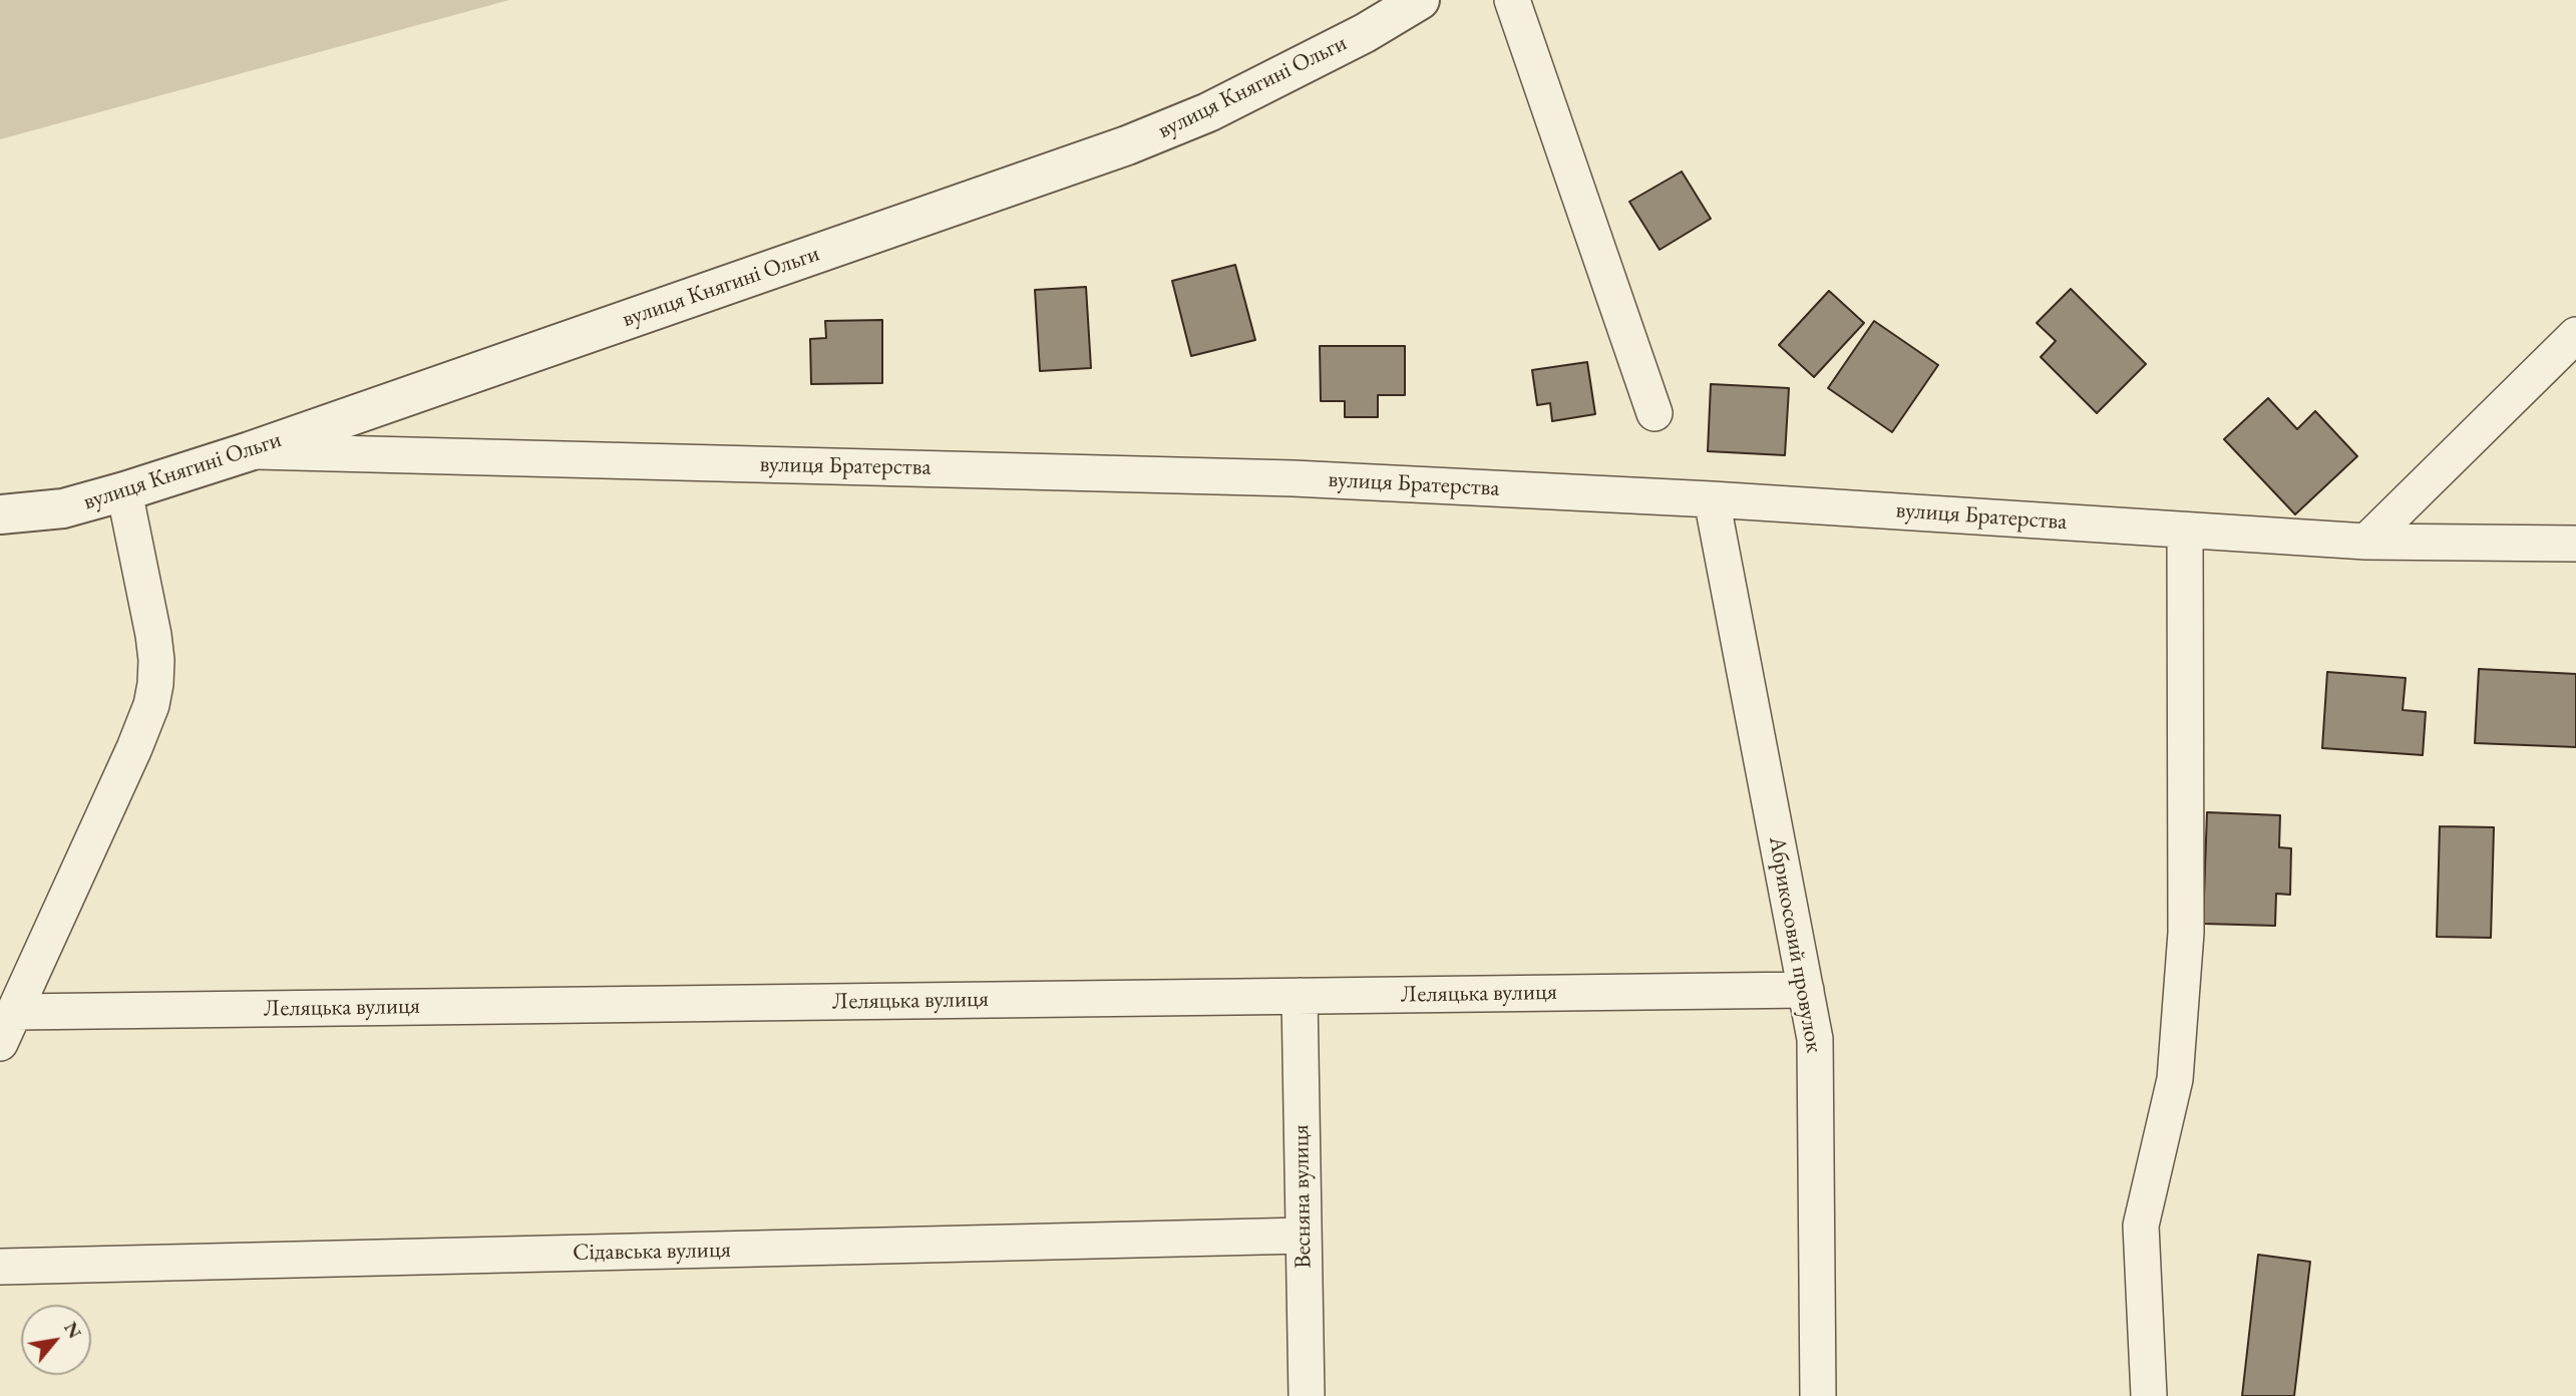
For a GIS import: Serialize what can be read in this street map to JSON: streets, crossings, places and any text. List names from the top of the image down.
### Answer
{
  "streets": {
    "street": [
      "вулиця Княгині Ольги",
      "вулиця Братерства",
      "Абрикосовий провулок",
      "Леляцька вулиця",
      "Весняна вулиця",
      "Сідавська вулиця"
    ]
  },
  "crossings": [
    ["вулиця Княгині Ольги", "вулиця Братерства"],
    ["вулиця Братерства", "Абрикосовий провулок"],
    ["Абрикосовий провулок", "Леляцька вулиця"],
    ["Леляцька вулиця", "Весняна вулиця"],
    ["Весняна вулиця", "Сідавська вулиця"]
  ],
  "north": "top right"
}
